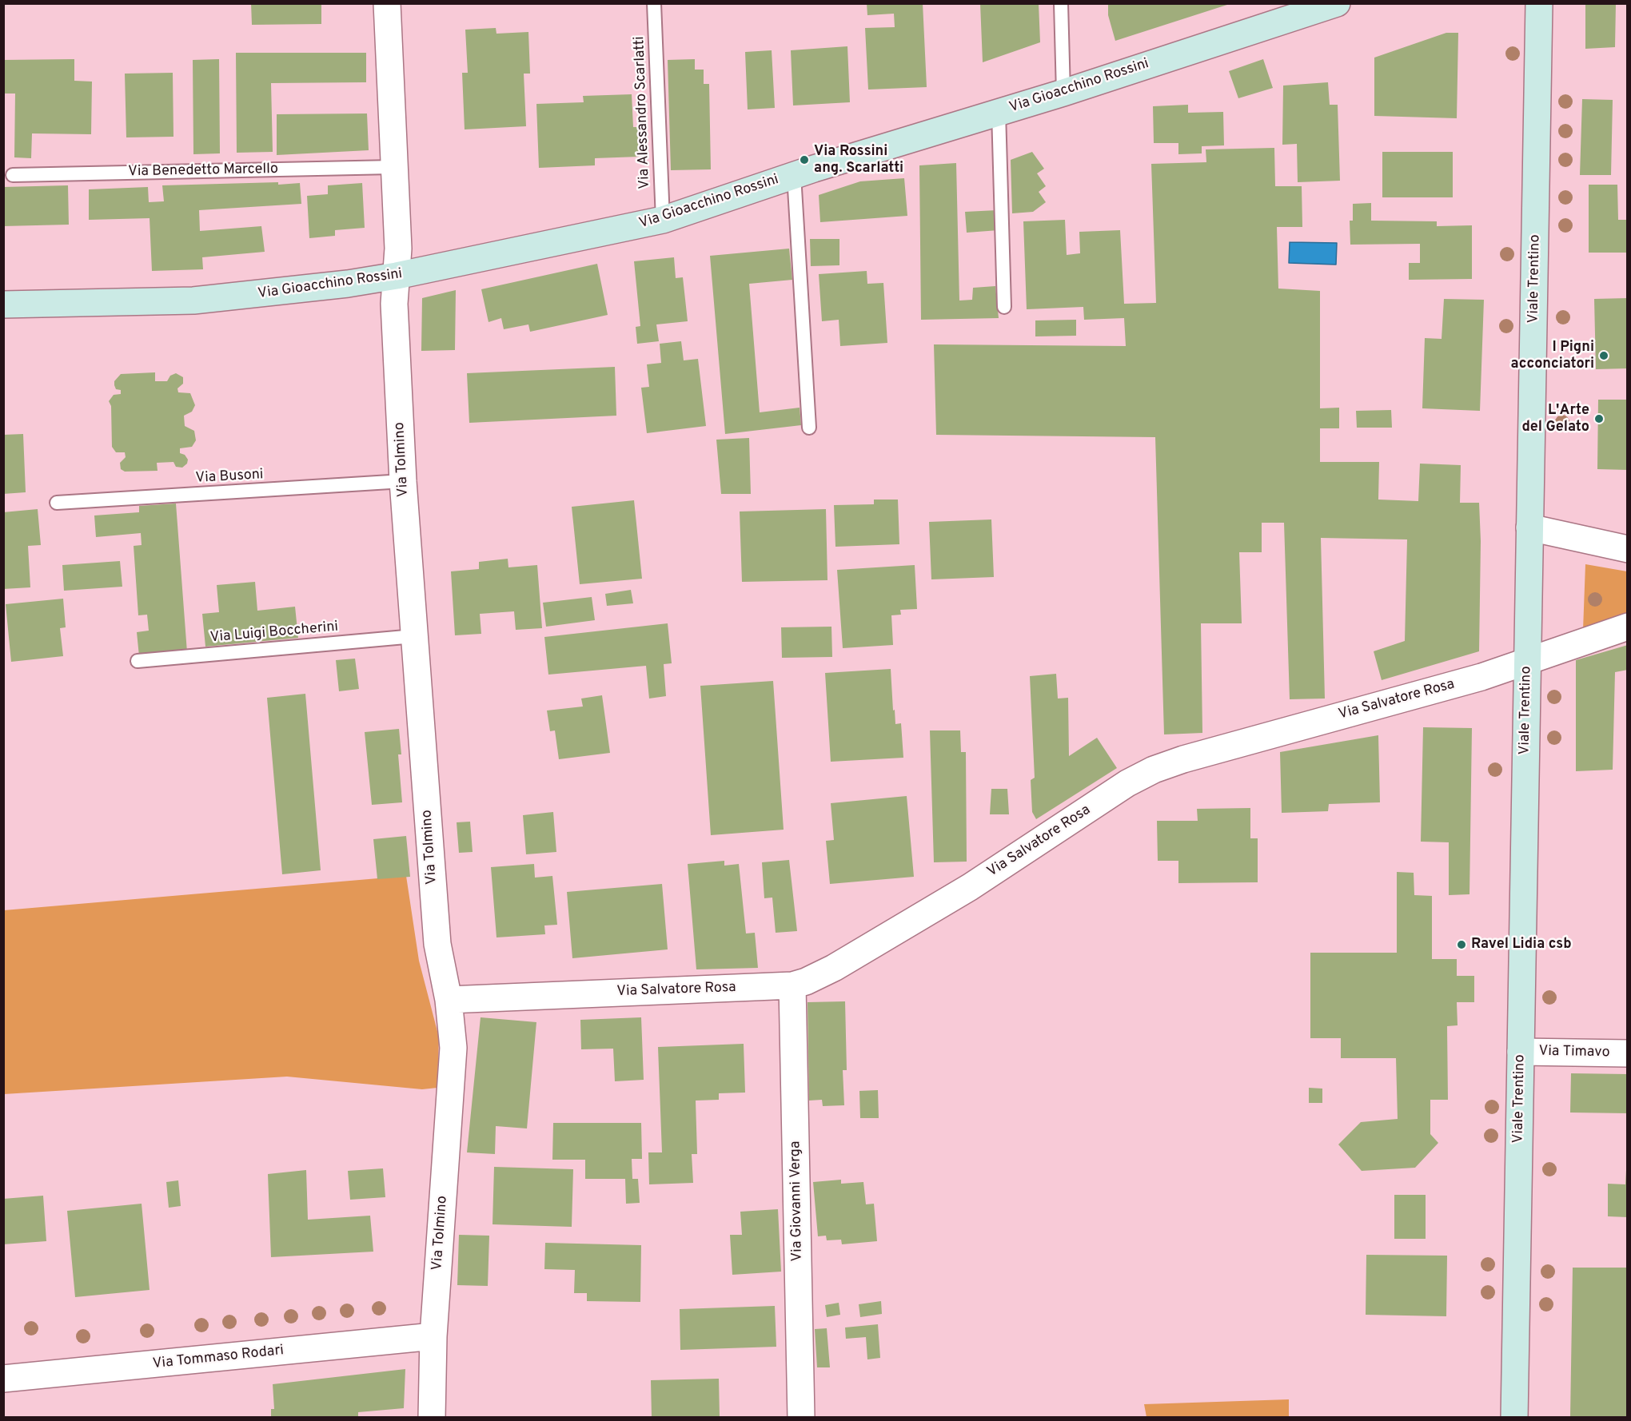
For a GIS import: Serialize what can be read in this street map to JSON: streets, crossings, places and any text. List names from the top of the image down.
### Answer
{
  "streets": {
    "street": [
      "Via Gioacchino Rossini",
      "Viale Trentino",
      "Via Tolmino",
      "Via Salvatore Rosa",
      "Via Timavo",
      "Via Giovanni Verga",
      "Via Tommaso Rodari"
    ],
    "lane": [
      "Via Alessandro Scarlatti",
      "Via Benedetto Marcello",
      "Via Busoni",
      "Via Luigi Boccherini"
    ]
  },
  "crossings": [
    ["Via Gioacchino Rossini", "Via Alessandro Scarlatti"],
    ["Via Gioacchino Rossini", "Via Tolmino"],
    ["Viale Trentino", "Via Salvatore Rosa"],
    ["Viale Trentino", "Via Timavo"],
    ["Via Tolmino", "Via Busoni"],
    ["Via Tolmino", "Via Luigi Boccherini"],
    ["Via Tolmino", "Via Salvatore Rosa"],
    ["Via Tolmino", "Via Tommaso Rodari"],
    ["Via Salvatore Rosa", "Via Giovanni Verga"]
  ],
  "places": [
    "Via Rossini ang. Scarlatti",
    "I Pigni acconciatori",
    "L'Arte del Gelato",
    "Ravel Lidia csb"
  ]
}
